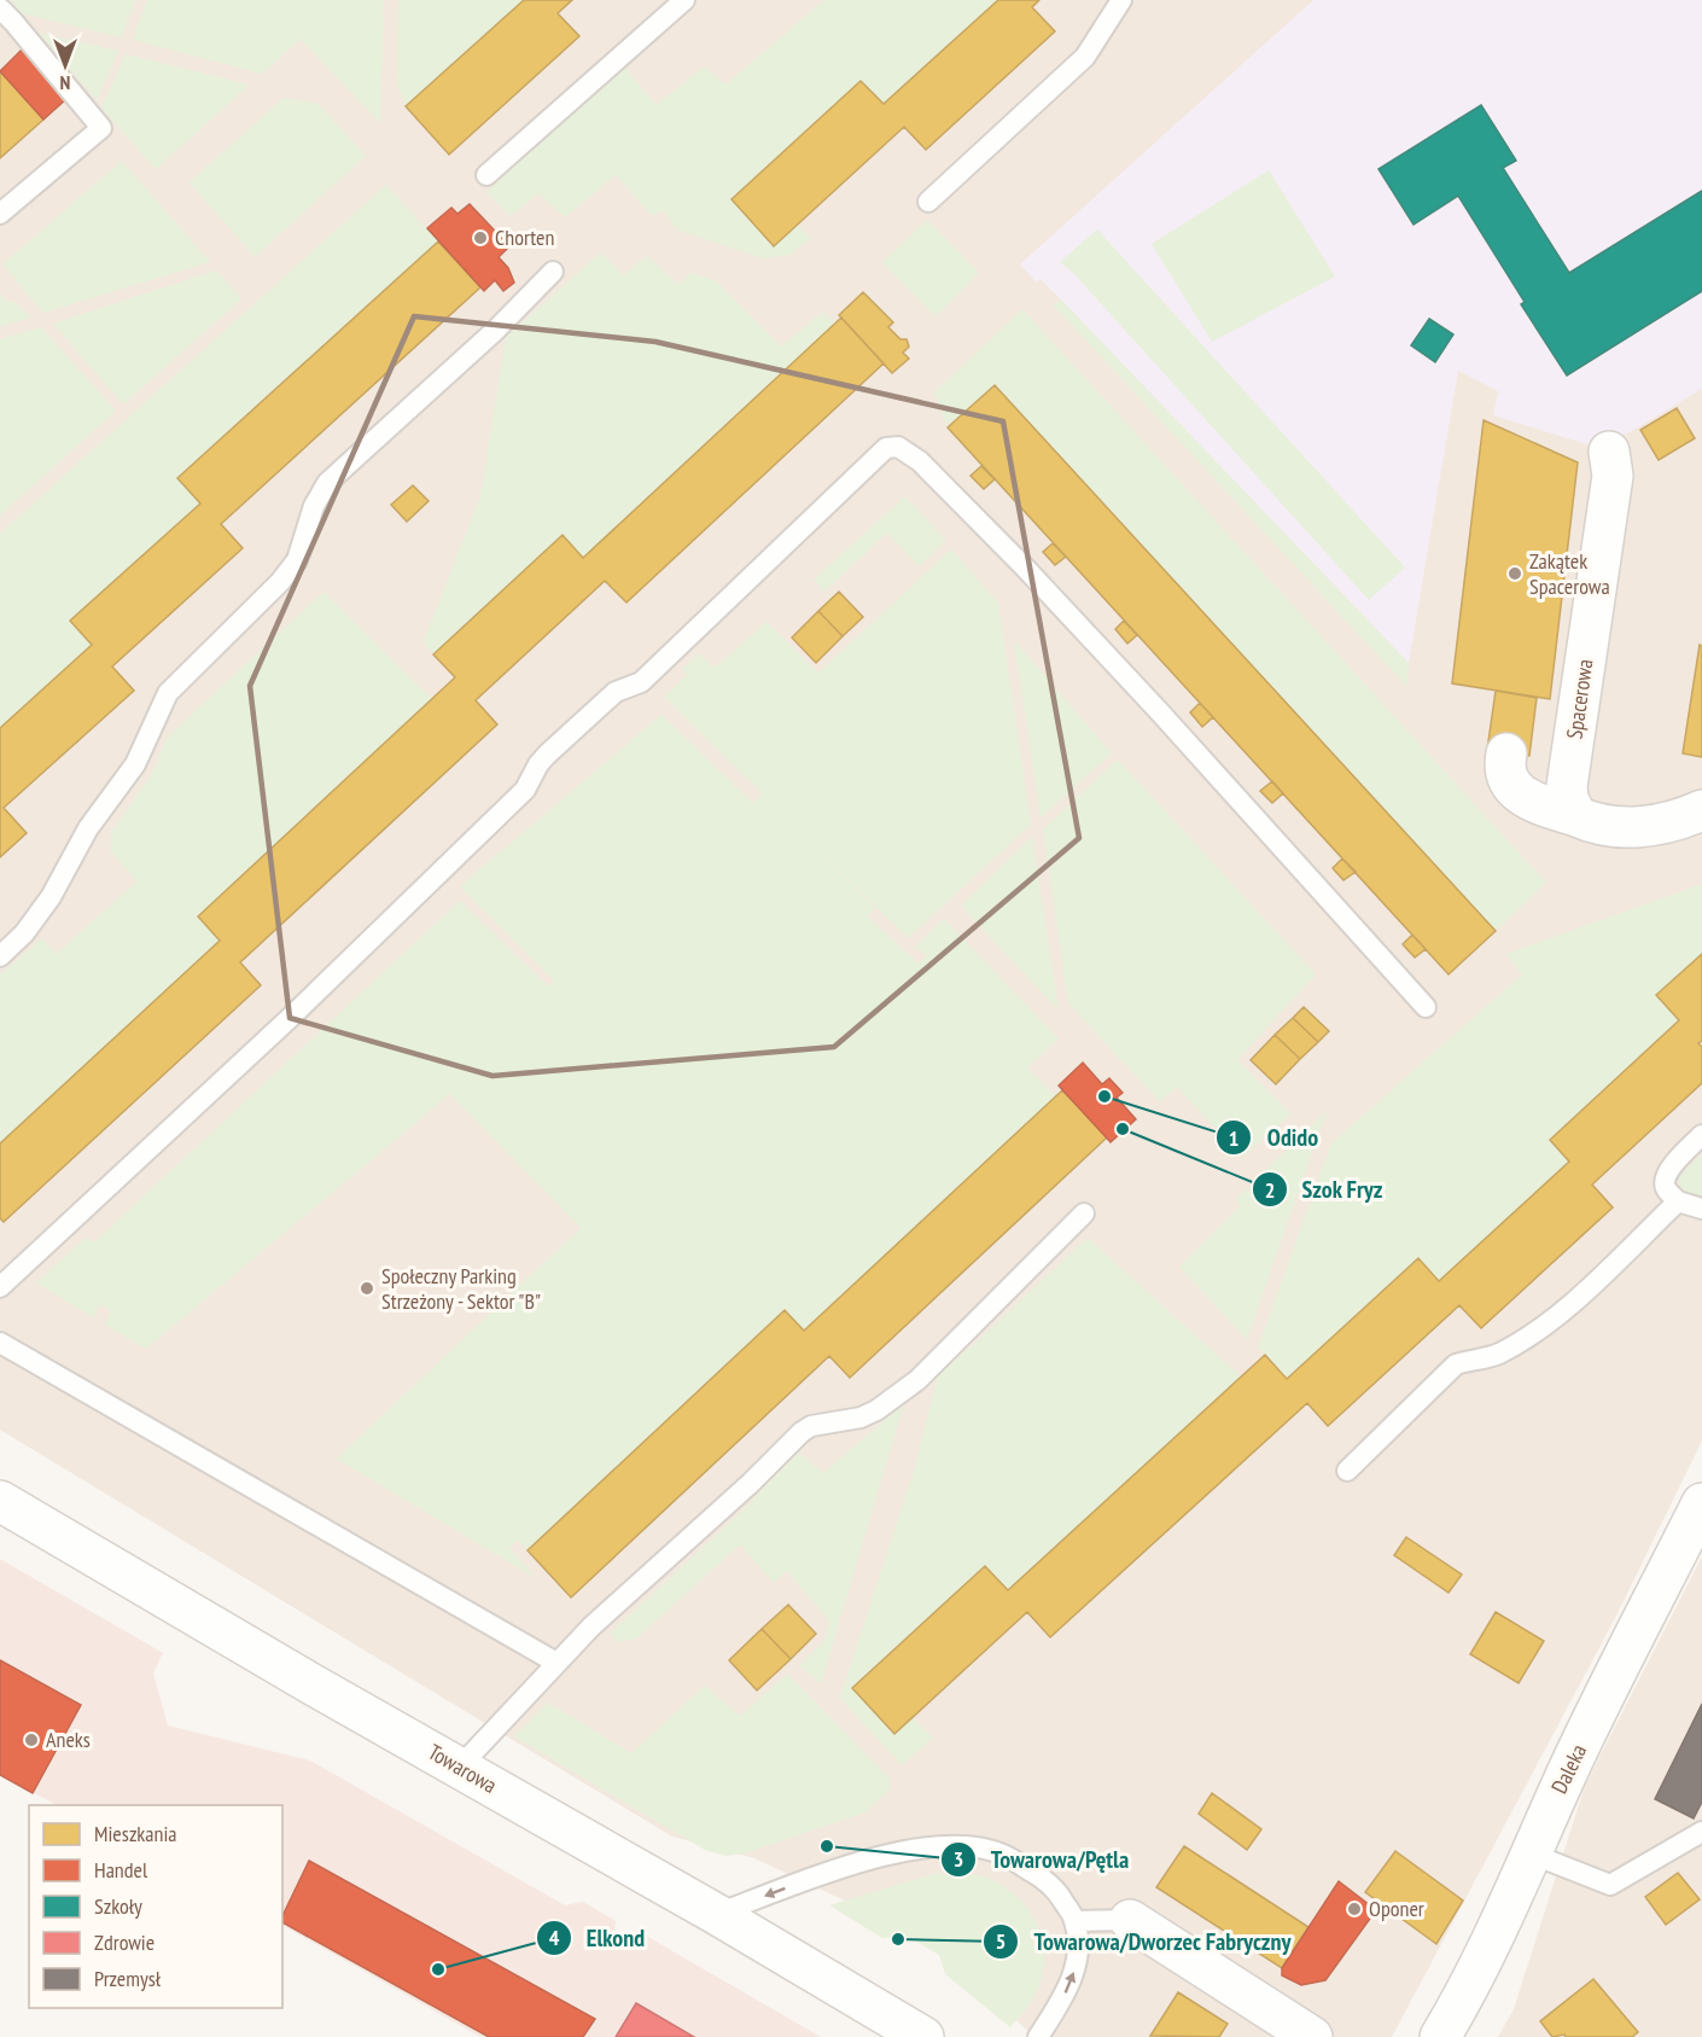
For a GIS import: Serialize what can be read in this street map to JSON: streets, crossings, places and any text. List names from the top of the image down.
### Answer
{
  "streets": {
    "street": ["Spacerowa", "Towarowa", "Daleka"]
  },
  "places": [
    "Chorten",
    "Zakątek Spacerowa",
    "Odido",
    "Szok Fryz",
    "Społeczny Parking Strzeżony - Sektor \"B\"",
    "Aneks",
    "Towarowa/Pętla",
    "Oponer",
    "Towarowa/Dworzec Fabryczny",
    "Elkond"
  ],
  "legend": [
    "Mieszkania",
    "Handel",
    "Szkoły",
    "Zdrowie",
    "Przemysł"
  ],
  "north": "bottom"
}
